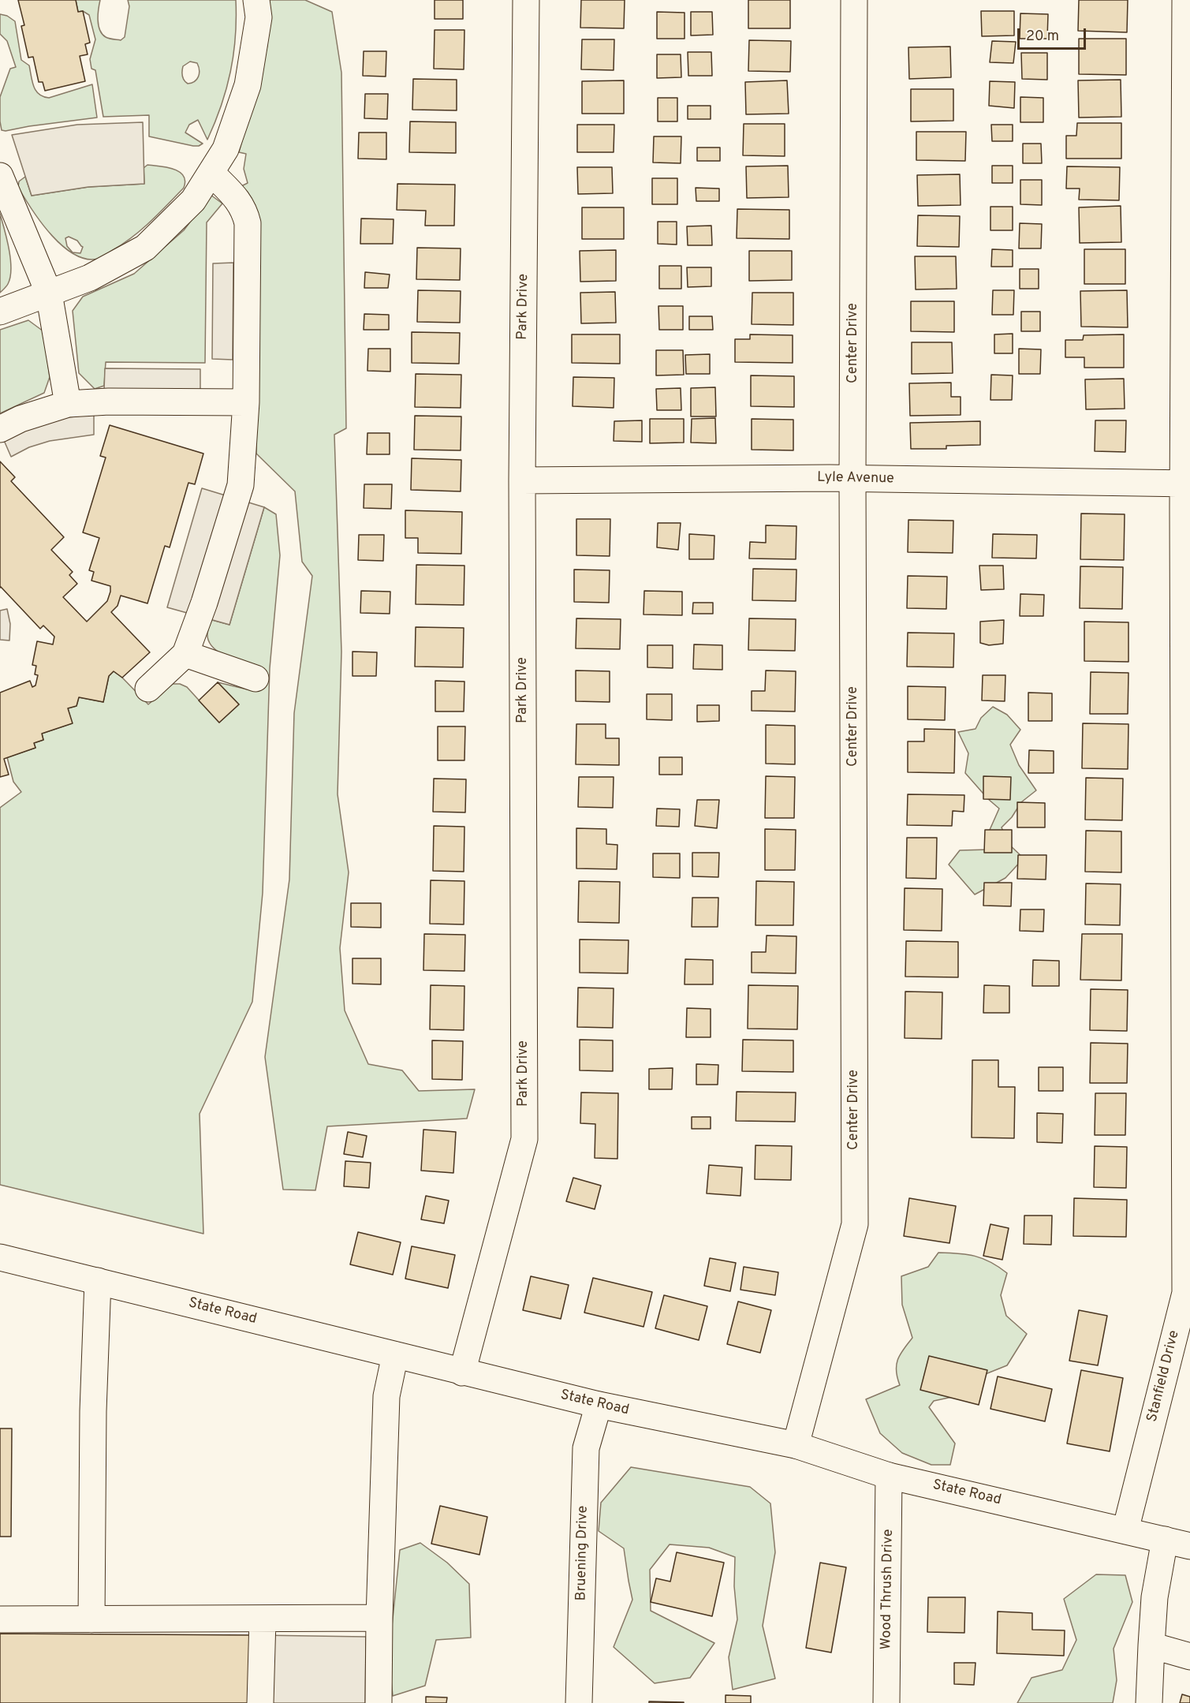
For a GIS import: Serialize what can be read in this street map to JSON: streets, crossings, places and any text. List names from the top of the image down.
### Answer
{
  "streets": {
    "street": [
      "Park Drive",
      "Center Drive",
      "Lyle Avenue",
      "State Road",
      "Stanfield Drive",
      "Bruening Drive",
      "Wood Thrush Drive"
    ]
  },
  "crossings": [
    ["Park Drive", "Lyle Avenue"],
    ["Park Drive", "State Road"],
    ["Center Drive", "Lyle Avenue"],
    ["Center Drive", "State Road"],
    ["Lyle Avenue", "Stanfield Drive"],
    ["State Road", "Stanfield Drive"],
    ["State Road", "Bruening Drive"],
    ["State Road", "Wood Thrush Drive"]
  ],
  "scale_bar": "20 m"
}
